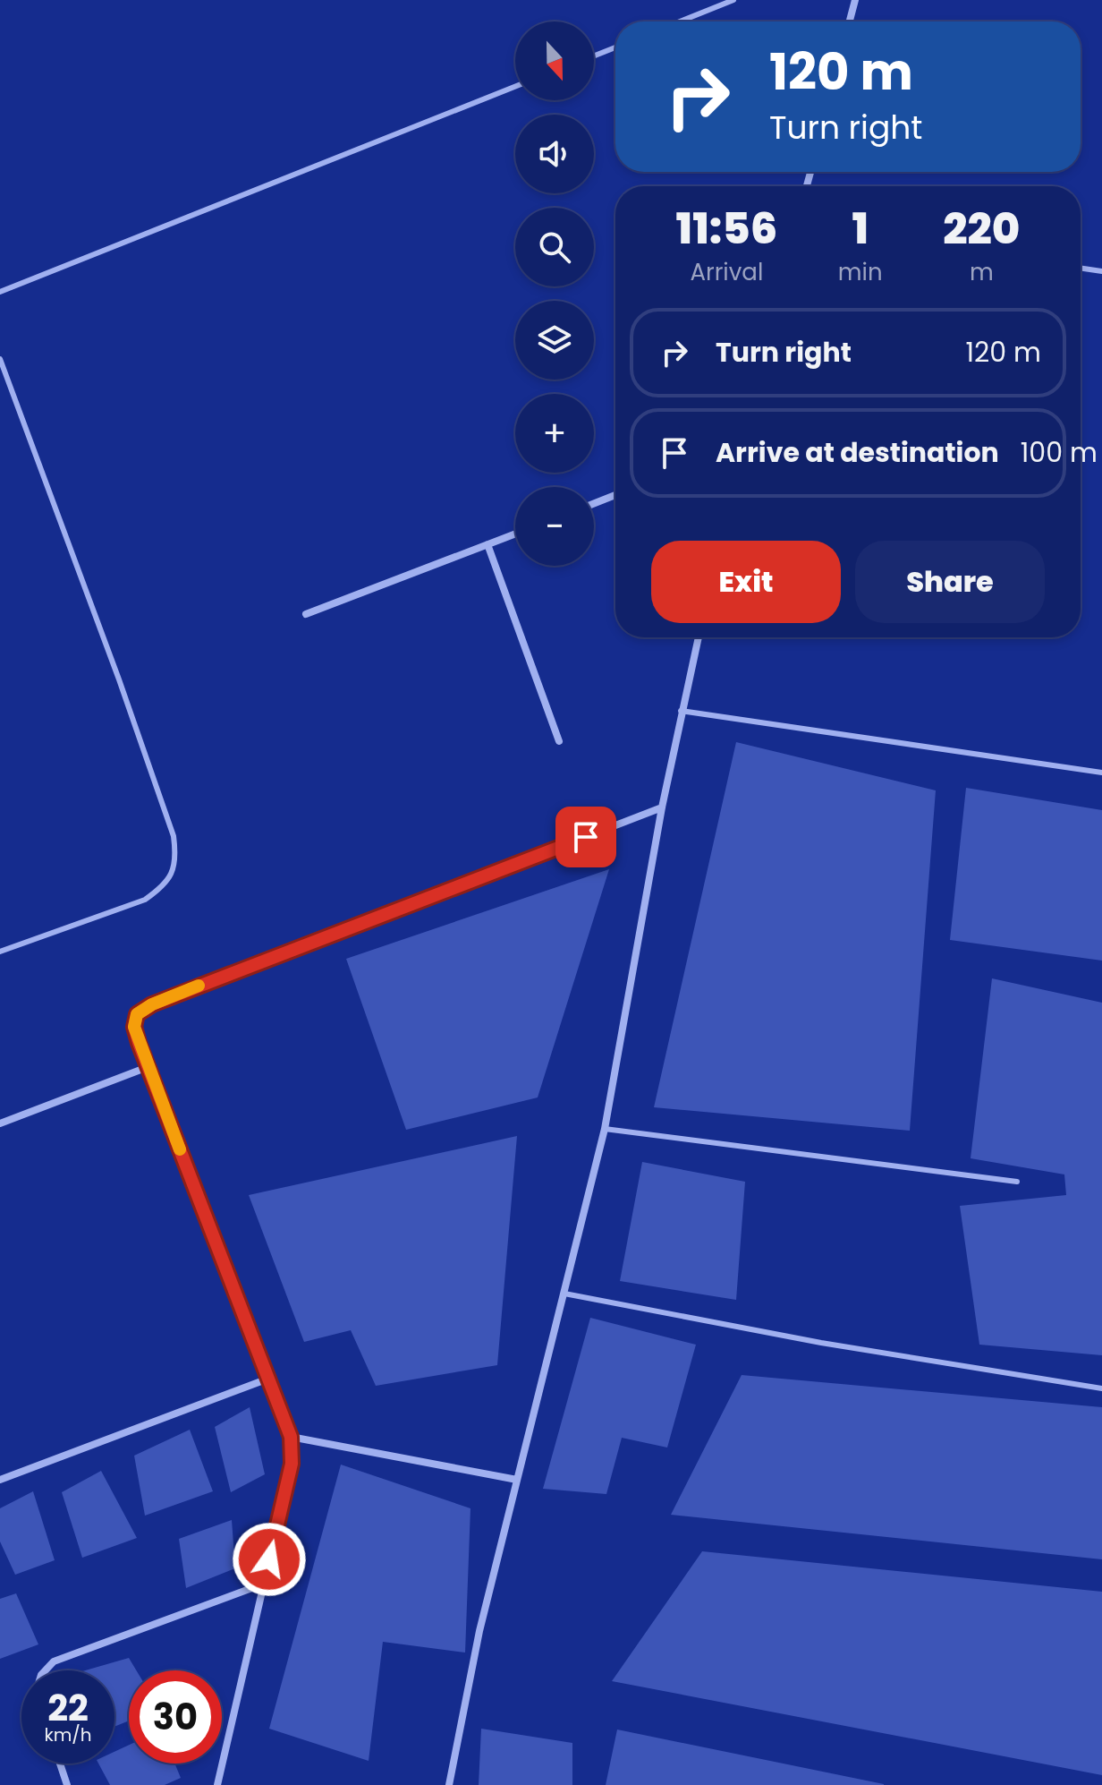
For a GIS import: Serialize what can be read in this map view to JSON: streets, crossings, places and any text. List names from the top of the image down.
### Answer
{
  "north": "bottom",
  "page": {
    "map_buttons": ["+", "−"],
    "turn": ["120 m", "Turn right"],
    "eta": [
      "11:56",
      "Arrival",
      "1",
      "min",
      "220",
      "m"
    ],
    "list": [
      {
        "name": "Turn right",
        "value": "120 m"
      },
      {
        "name": "Arrive at destination",
        "value": "100 m"
      }
    ],
    "buttons": ["Exit", "Share"],
    "speed": "22 km/h",
    "limit": "30"
  }
}
